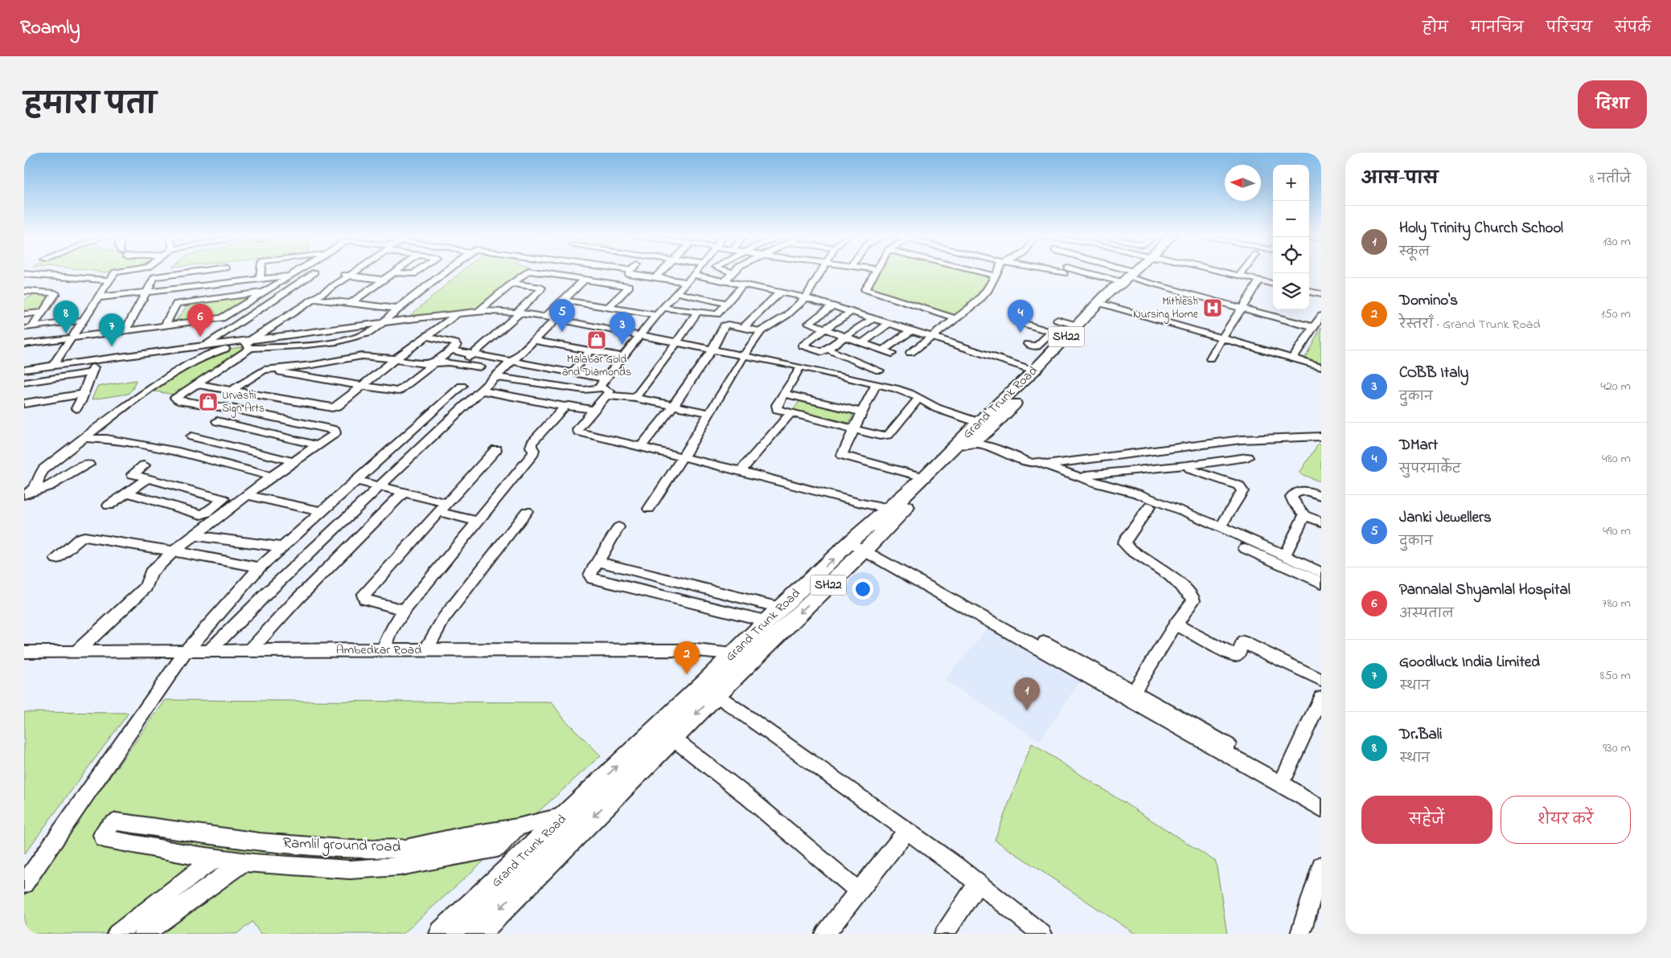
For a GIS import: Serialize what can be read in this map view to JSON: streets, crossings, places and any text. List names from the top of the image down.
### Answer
{
  "streets": {
    "highway": ["SH22", "Grand Trunk Road"],
    "street": ["Ambedkar Road", "Ramlil ground road"]
  },
  "crossings": [
    ["Grand Trunk Road", "Ambedkar Road"],
    ["Grand Trunk Road", "Ramlil ground road"]
  ],
  "places": {
    "hospital": ["Mithlesh Nursing Home"],
    "shop": ["Malabar Gold and Diamonds", "Urvashi Sign Arts"]
  },
  "north": "left",
  "page": {
    "header": "Roamly",
    "nav": [
      "होम",
      "मानचित्र",
      "परिचय",
      "संपर्क"
    ],
    "title": "हमारा पता",
    "buttons": [
      "दिशा",
      ["सहेजें", "शेयर करें"]
    ],
    "heading": ["आस-पास", "8 नतीजे"],
    "map_buttons": ["+", "−"],
    "list": [
      {
        "mark": "1",
        "name": "Holy Trinity Church School",
        "note": "स्कूल",
        "value": "130 m"
      },
      {
        "mark": "2",
        "name": "Domino's",
        "note": "रेस्तराँ · Grand Trunk Road",
        "value": "150 m"
      },
      {
        "mark": "3",
        "name": "COBB Italy",
        "note": "दुकान",
        "value": "420 m"
      },
      {
        "mark": "4",
        "name": "DMart",
        "note": "सुपरमार्केट",
        "value": "480 m"
      },
      {
        "mark": "5",
        "name": "Janki Jewellers",
        "note": "दुकान",
        "value": "490 m"
      },
      {
        "mark": "6",
        "name": "Pannalal Shyamlal Hospital",
        "note": "अस्पताल",
        "value": "780 m"
      },
      {
        "mark": "7",
        "name": "Goodluck India Limited",
        "note": "स्थान",
        "value": "850 m"
      },
      {
        "mark": "8",
        "name": "Dr.Bali",
        "note": "स्थान",
        "value": "930 m"
      }
    ],
    "pins": [
      "5",
      "4",
      "8",
      "6",
      "3",
      "7",
      "2",
      "1"
    ]
  }
}
